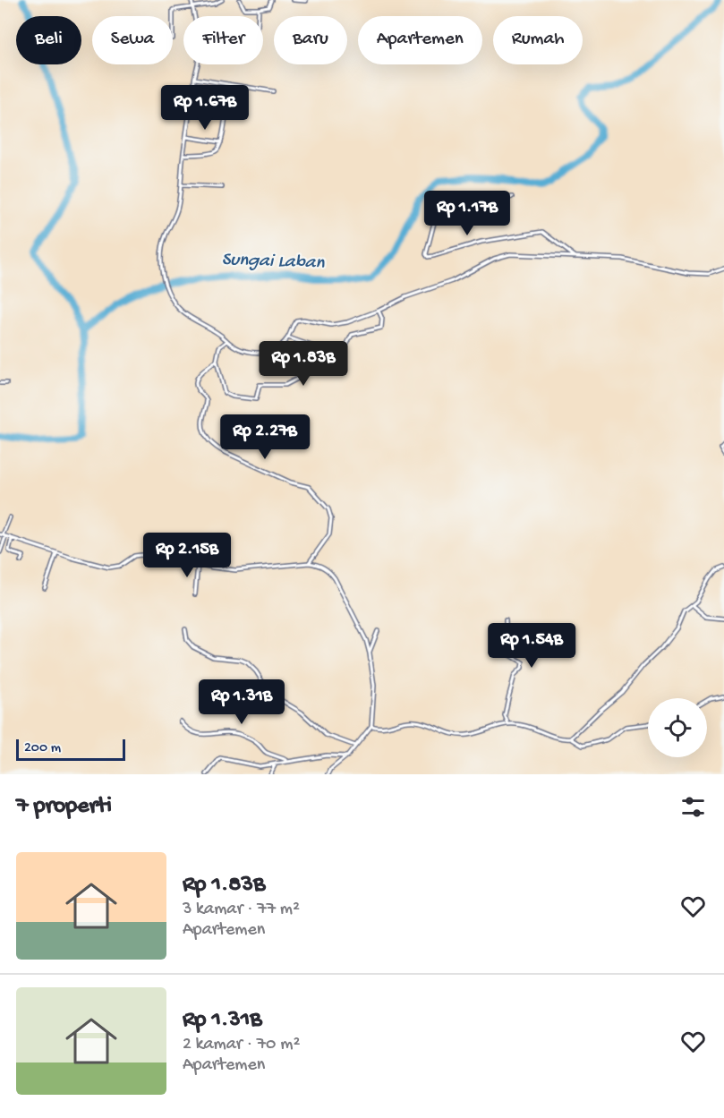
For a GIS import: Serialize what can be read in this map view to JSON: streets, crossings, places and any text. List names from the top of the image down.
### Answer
{
  "water": ["Sungai Laban"],
  "scale_bar": "200 m",
  "page": {
    "chip": [
      "Beli",
      "Sewa",
      "Filter",
      "Baru",
      "Apartemen",
      "Rumah"
    ],
    "price": [
      "Rp 1.67B",
      "Rp 1.17B",
      "Rp 1.83B",
      "Rp 2.27B",
      "Rp 2.15B",
      "Rp 1.54B",
      "Rp 1.31B"
    ],
    "scale": "200 m",
    "heading": "7 properti",
    "list": [
      {
        "name": "Rp 1.83B",
        "note": "3 kamar · 77 m² · Apartemen"
      },
      {
        "name": "Rp 1.31B",
        "note": "2 kamar · 70 m² · Apartemen"
      }
    ]
  }
}
